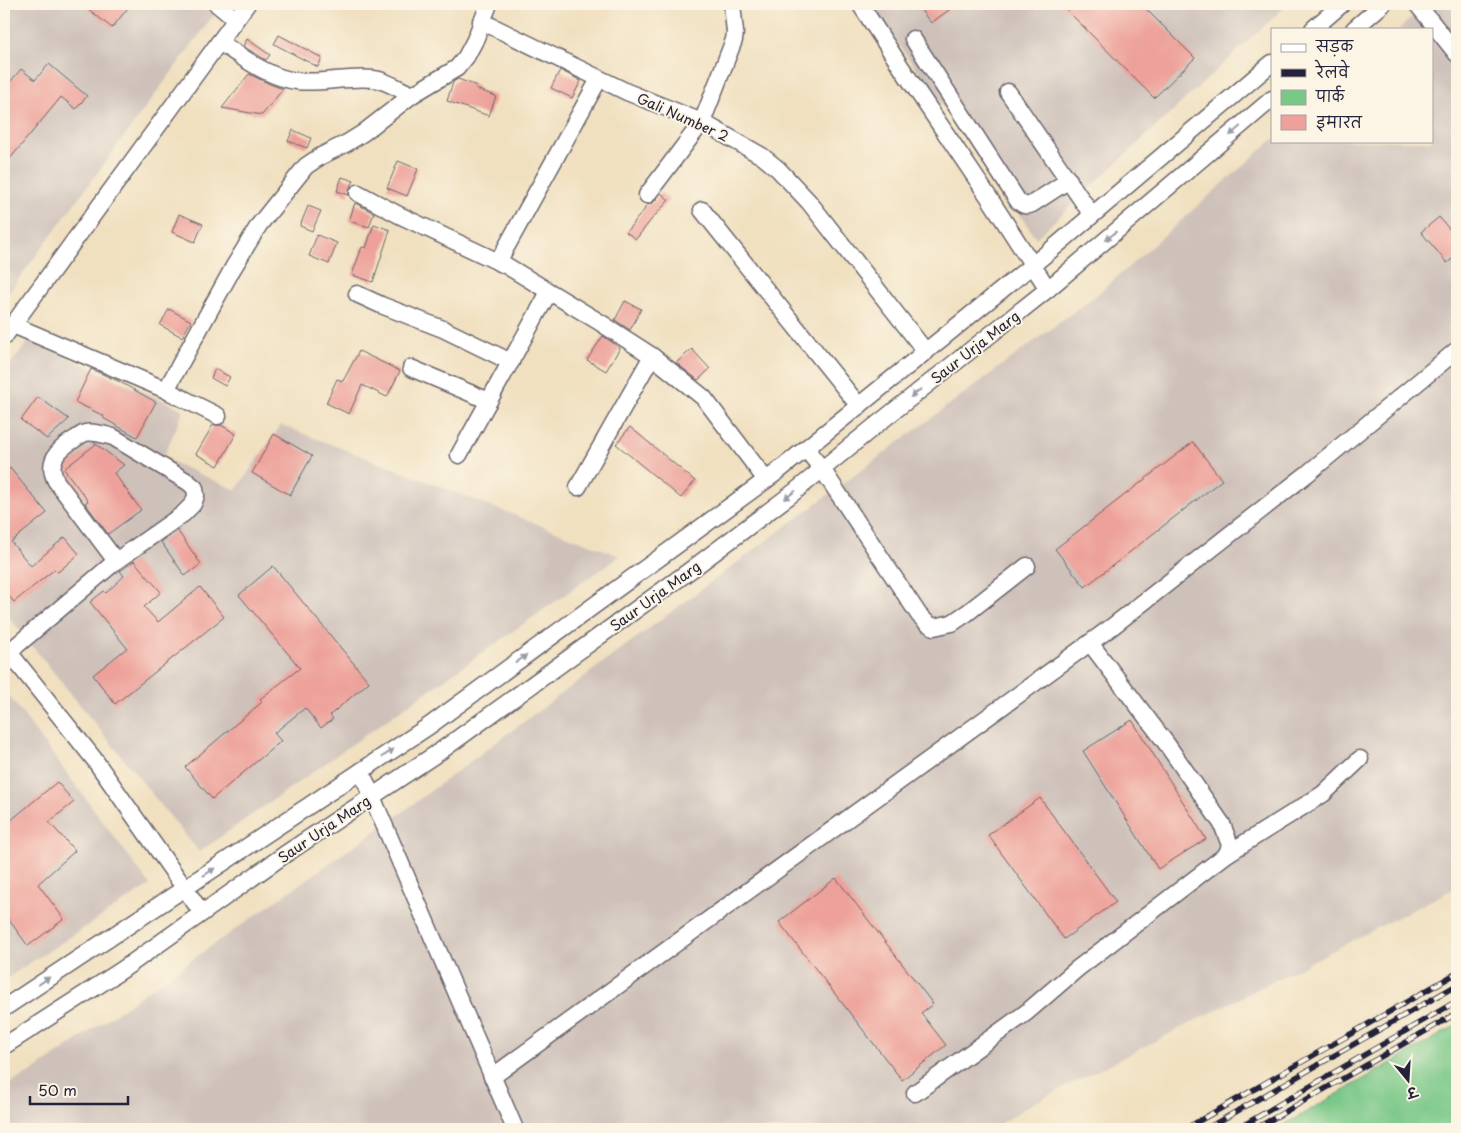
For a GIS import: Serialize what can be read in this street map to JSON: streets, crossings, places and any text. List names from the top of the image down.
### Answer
{
  "streets": {
    "street": ["Gali Number 2", "Saur Urja Marg"]
  },
  "crossings": [
    ["Gali Number 2", "Saur Urja Marg"]
  ],
  "legend": [
    "सड़क",
    "रेलवे",
    "पार्क",
    "इमारत"
  ],
  "scale_bar": "50 m",
  "north": "bottom"
}
